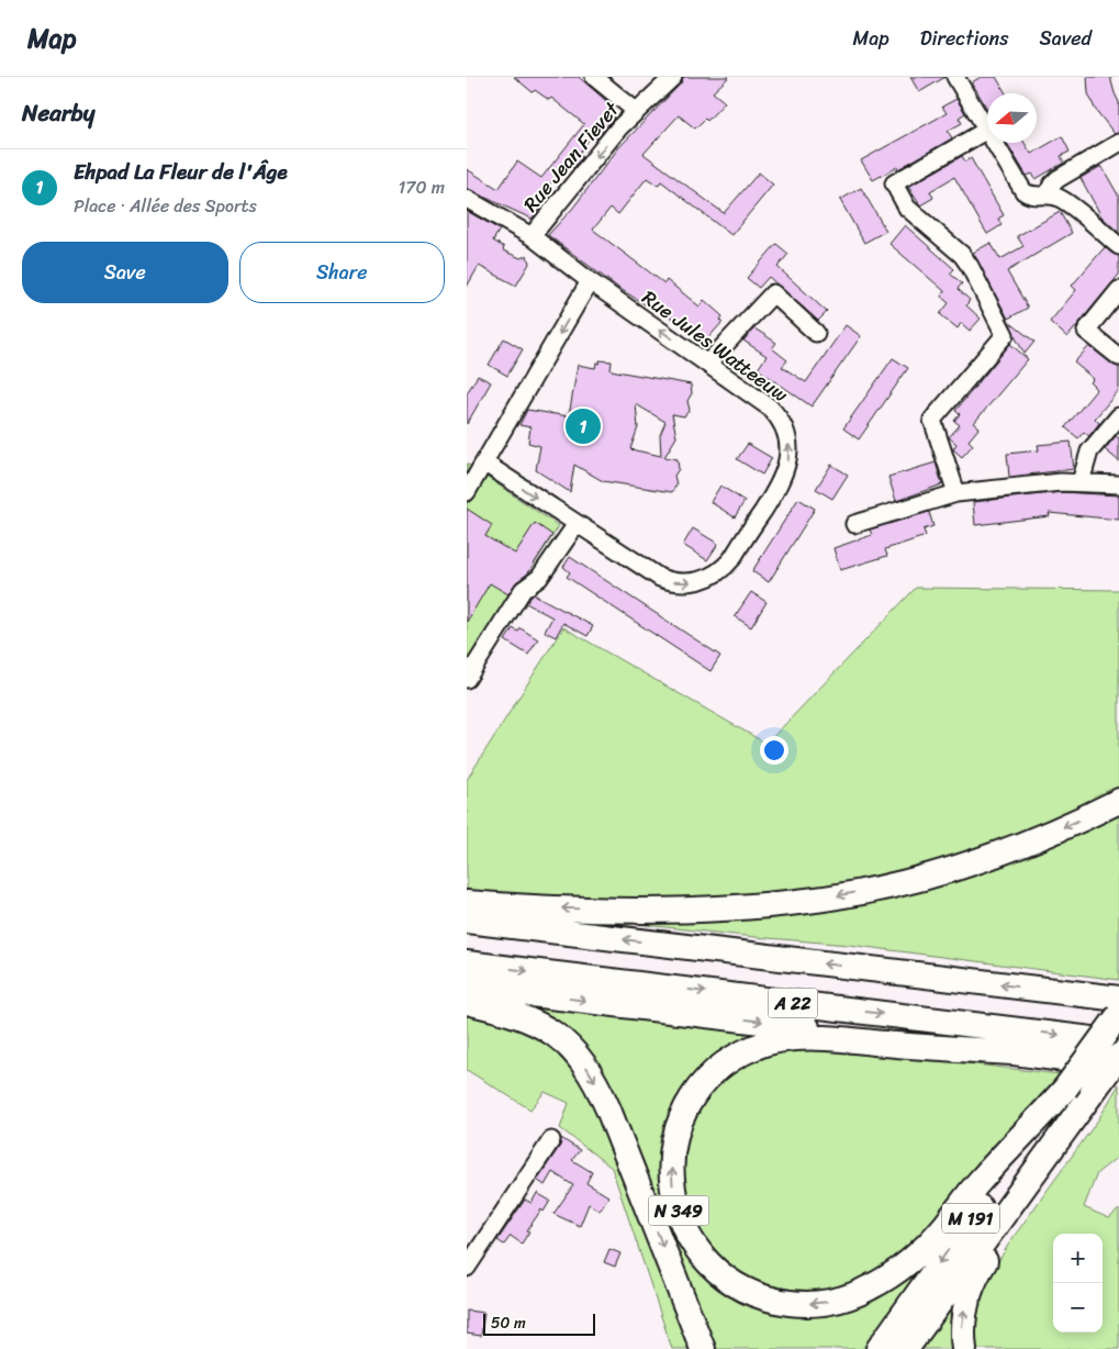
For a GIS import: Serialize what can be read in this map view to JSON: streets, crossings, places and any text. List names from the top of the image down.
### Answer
{
  "streets": {
    "highway": ["A 22", "N 349", "M 191"],
    "street": ["Rue Jean Fievet", "Rue Jules Watteeuw"]
  },
  "crossings": [
    ["Rue Jean Fievet", "Rue Jules Watteeuw"],
    ["N 349", "M 191"]
  ],
  "one_way": ["Rue Jean Fievet"],
  "scale_bar": "50 m",
  "north": "left",
  "page": {
    "header": "Map",
    "nav": ["Map", "Directions", "Saved"],
    "heading": "Nearby",
    "list": [
      {
        "mark": "1",
        "name": "Ehpad La Fleur de l'Âge",
        "note": "Place · Allée des Sports",
        "value": "170 m"
      }
    ],
    "buttons": ["Save", "Share"],
    "pins": "1",
    "map_buttons": ["+", "−"],
    "scale": "50 m"
  }
}
